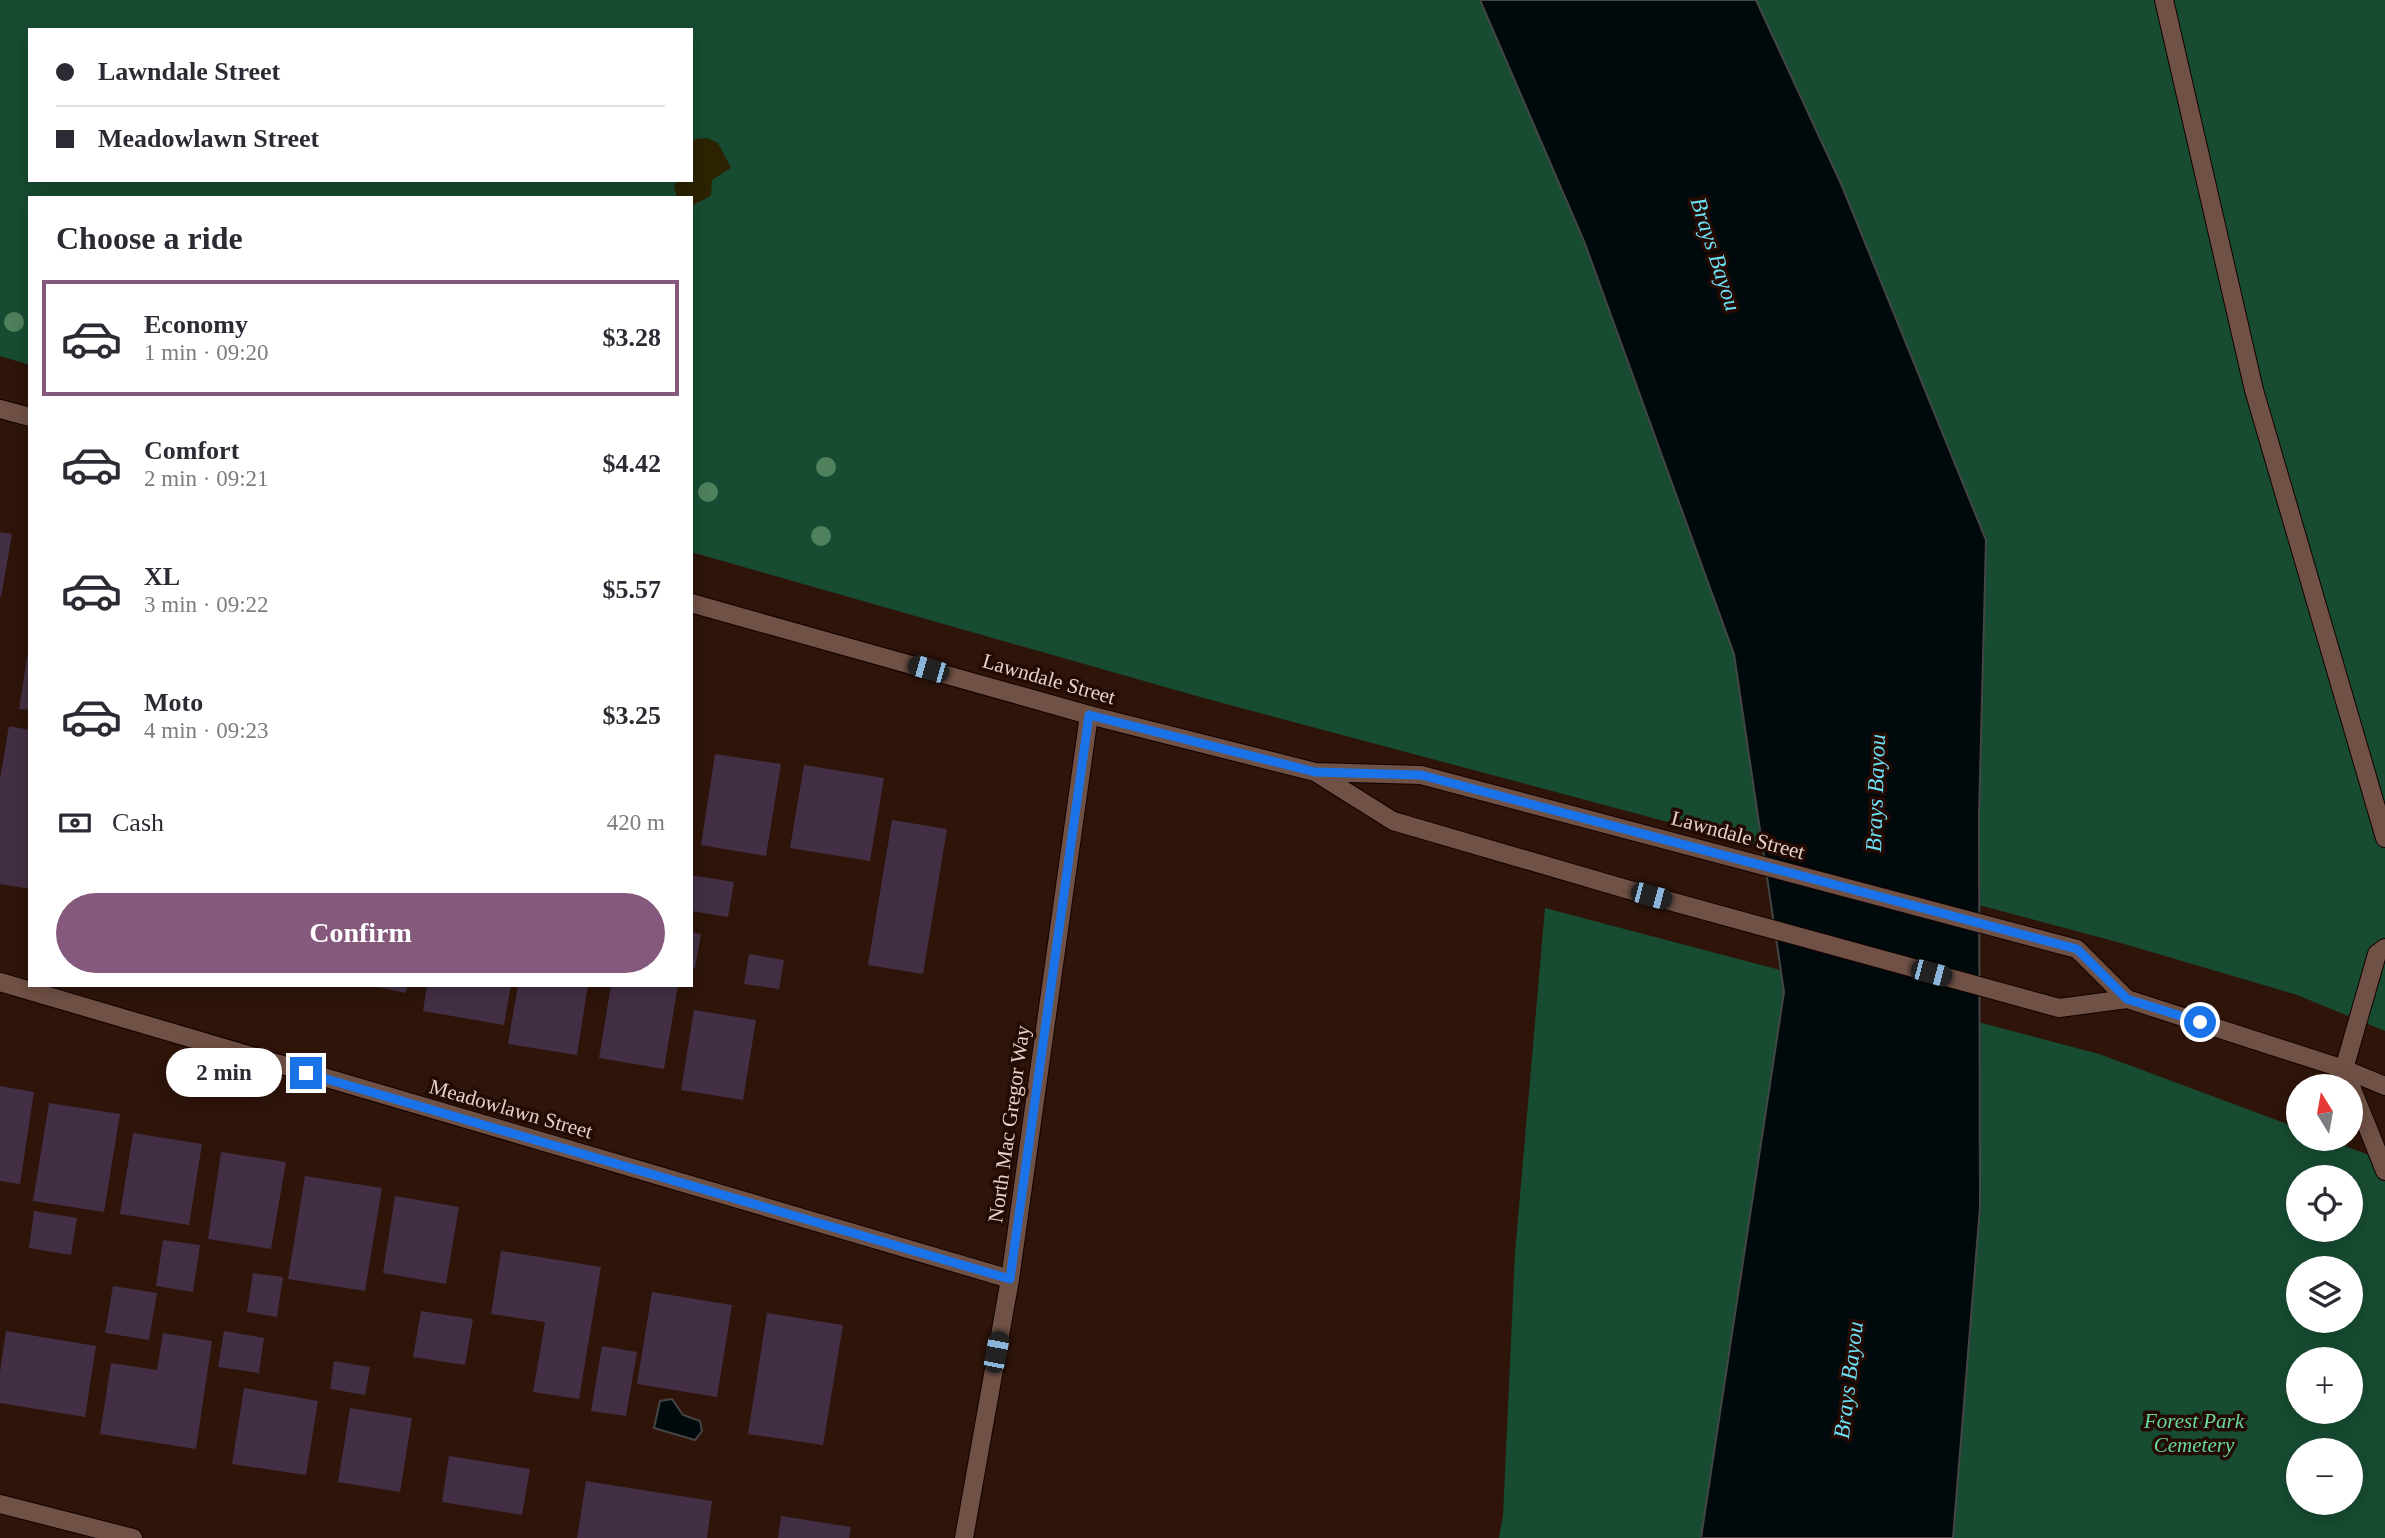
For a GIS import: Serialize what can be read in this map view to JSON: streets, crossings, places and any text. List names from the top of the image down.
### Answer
{
  "streets": {
    "main road": ["Lawndale Street", "Meadowlawn Street", "North Mac Gregor Way"]
  },
  "crossings": [
    ["Lawndale Street", "North Mac Gregor Way"],
    ["Meadowlawn Street", "North Mac Gregor Way"]
  ],
  "water": ["Brays Bayou"],
  "parks": ["Forest Park Cemetery"],
  "north": "top",
  "page": {
    "banner": ["Lawndale Street", "Meadowlawn Street"],
    "heading": "Choose a ride",
    "list": [
      {
        "name": "Economy",
        "note": "1 min · 09:20",
        "value": "$3.28"
      },
      {
        "name": "Comfort",
        "note": "2 min · 09:21",
        "value": "$4.42"
      },
      {
        "name": "XL",
        "note": "3 min · 09:22",
        "value": "$5.57"
      },
      {
        "name": "Moto",
        "note": "4 min · 09:23",
        "value": "$3.25"
      }
    ],
    "pay": ["Cash", "420 m"],
    "buttons": "Confirm",
    "bubble": "2 min",
    "map_buttons": ["+", "−"]
  }
}
